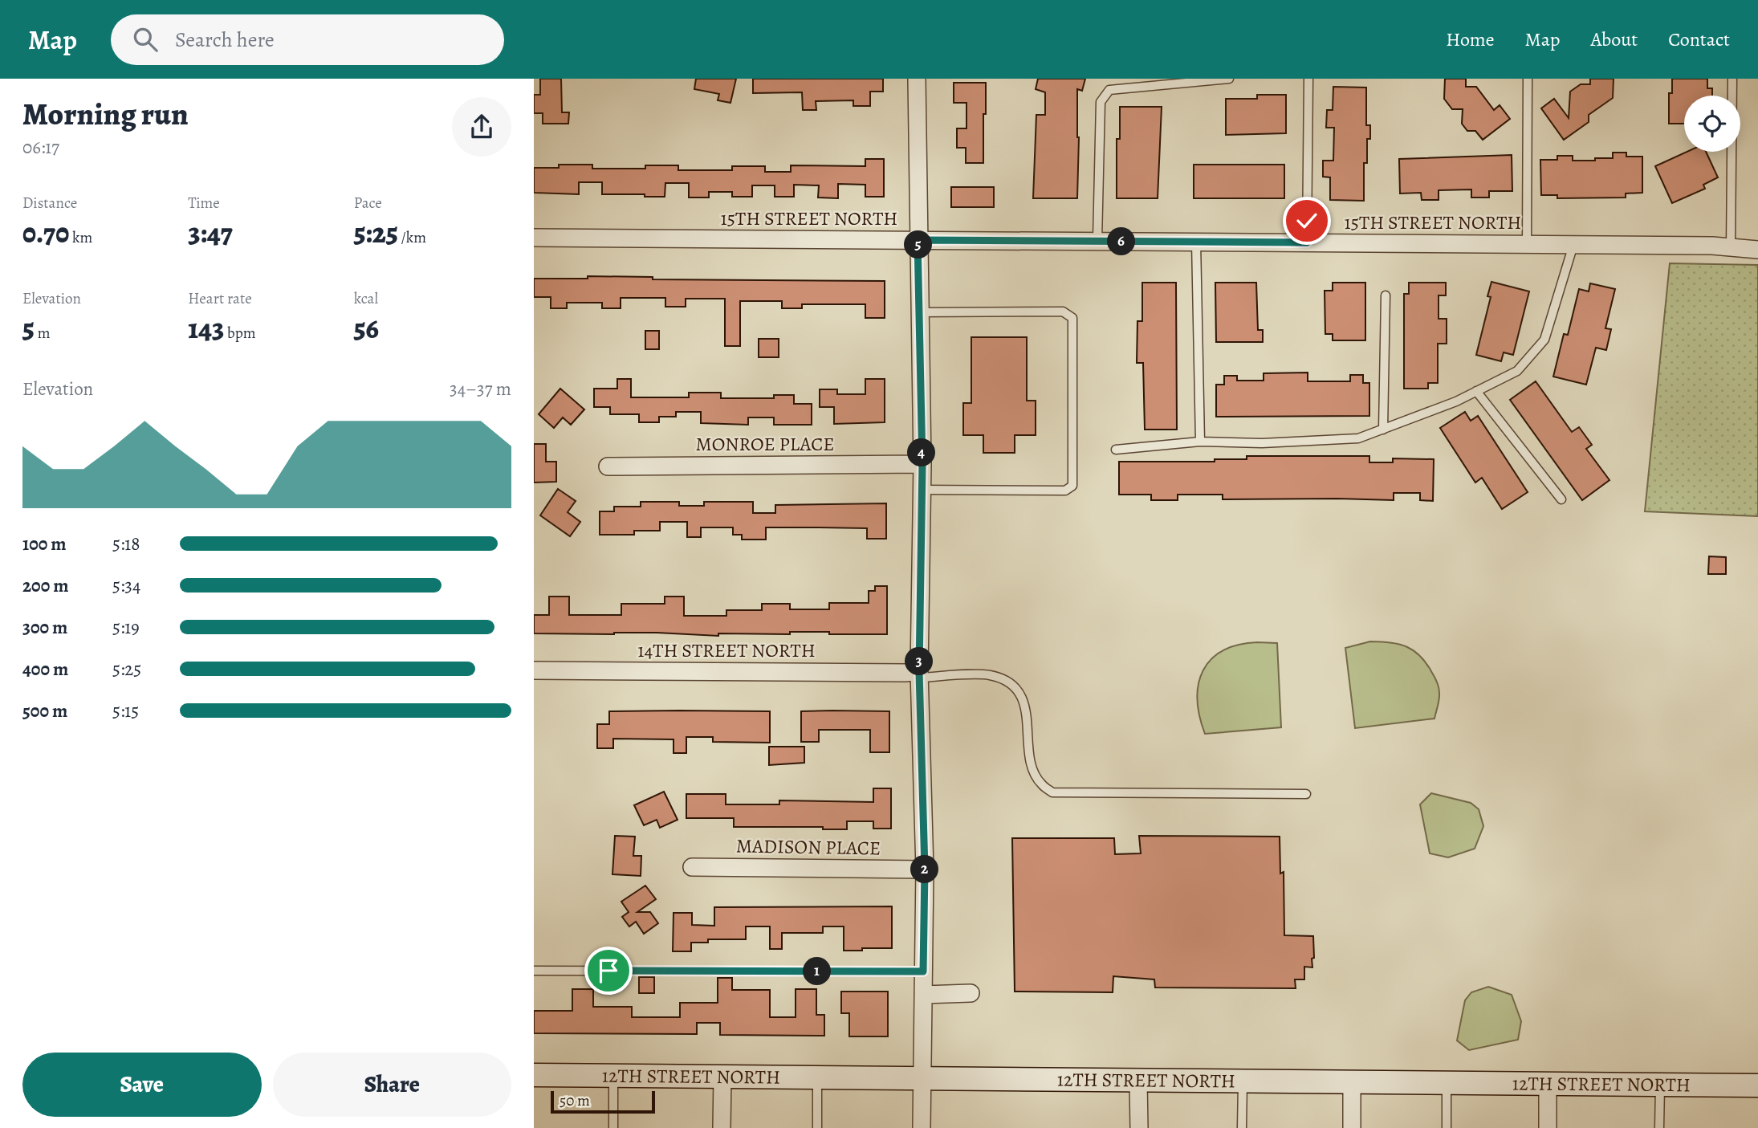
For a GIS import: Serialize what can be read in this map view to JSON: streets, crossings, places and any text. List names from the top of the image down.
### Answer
{
  "streets": {
    "street": [
      "15TH STREET NORTH",
      "MONROE PLACE",
      "14TH STREET NORTH",
      "MADISON PLACE",
      "12TH STREET NORTH"
    ]
  },
  "scale_bar": "50 m",
  "page": {
    "header": "Map",
    "search": "Search here",
    "nav": [
      "Home",
      "Map",
      "About",
      "Contact"
    ],
    "heading": ["Morning run", "06:17"],
    "stats": [
      ["Distance", "0.70 km"],
      ["Time", "3:47"],
      ["Pace", "5:25 /km"],
      ["Elevation", "5 m"],
      ["Heart rate", "143 bpm"],
      ["kcal", "56"]
    ],
    "pins": [
      "6",
      "5",
      "4",
      "3",
      "2",
      "1"
    ],
    "chart": ["Elevation", "34–37 m"],
    "list": [
      {
        "name": "100 m",
        "note": "5:18"
      },
      {
        "name": "200 m",
        "note": "5:34"
      },
      {
        "name": "300 m",
        "note": "5:19"
      },
      {
        "name": "400 m",
        "note": "5:25"
      },
      {
        "name": "500 m",
        "note": "5:15"
      }
    ],
    "buttons": ["Save", "Share"],
    "scale": "50 m"
  }
}
